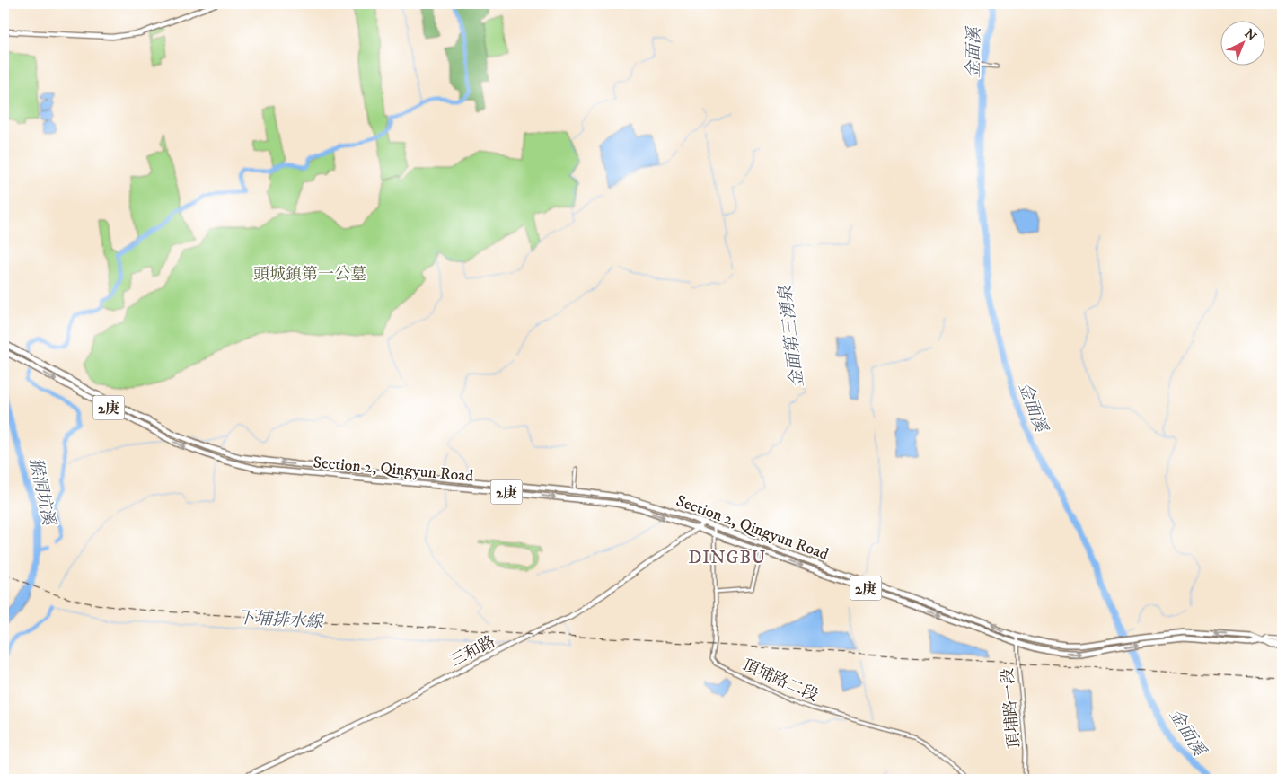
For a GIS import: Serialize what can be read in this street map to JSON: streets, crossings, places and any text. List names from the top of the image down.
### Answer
{
  "streets": {
    "main road": ["2庚", "Section 2, Qingyun Road", "三和路"],
    "street": ["頂埔路二段", "頂埔路一段"]
  },
  "crossings": [
    ["2庚", "Section 2, Qingyun Road"],
    ["Section 2, Qingyun Road", "三和路"],
    ["Section 2, Qingyun Road", "頂埔路二段"],
    ["Section 2, Qingyun Road", "頂埔路一段"]
  ],
  "districts": ["DINGBU"],
  "water": [
    "金面溪",
    "金面第三湧泉",
    "猴洞坑溪",
    "下埔排水線"
  ],
  "parks": ["頭城鎮第一公墓"],
  "north": "top right"
}
